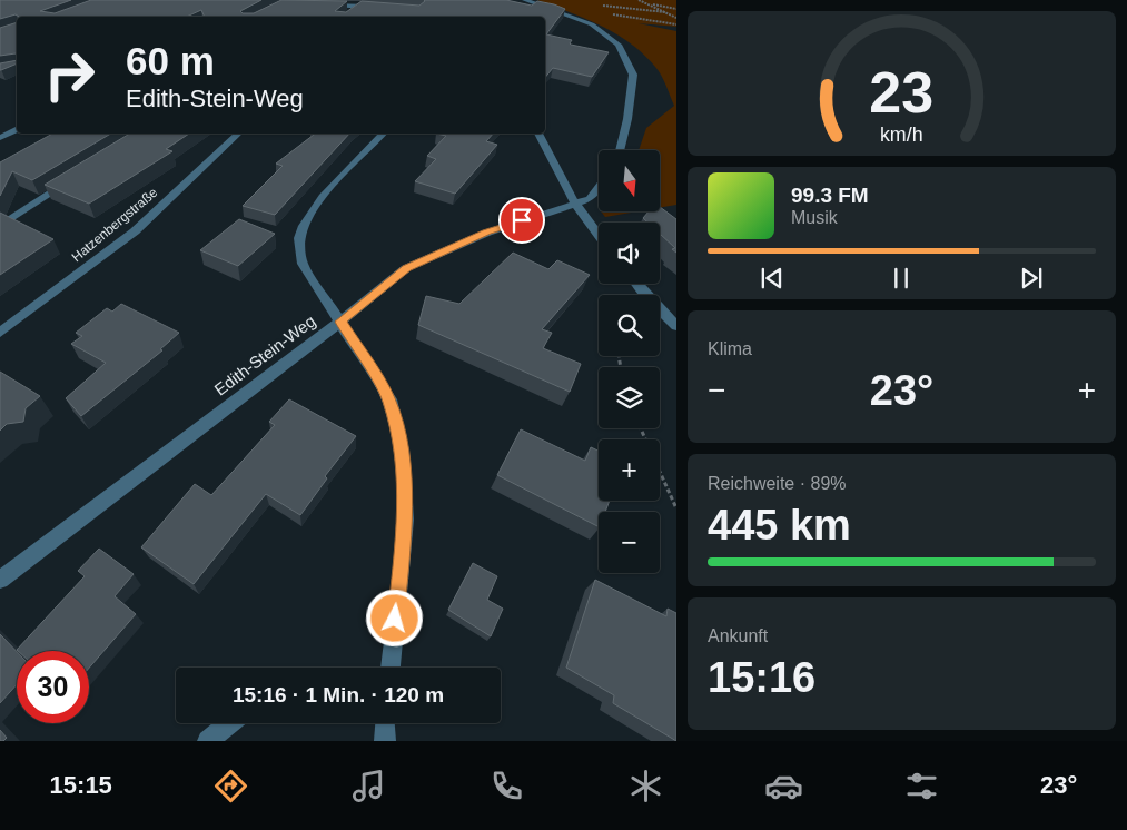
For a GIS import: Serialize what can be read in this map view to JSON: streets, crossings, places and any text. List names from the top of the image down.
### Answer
{
  "streets": {
    "street": ["Hatzenbergstraße", "Edith-Stein-Weg"]
  },
  "north": "bottom",
  "page": {
    "turn": ["60 m", "Edith-Stein-Weg"],
    "map_buttons": ["+", "−"],
    "song": ["99.3 FM", "Musik"],
    "tile": [
      "Klima",
      ["Reichweite · 89%", "445 km"],
      ["Ankunft", "15:16"]
    ],
    "heat": ["−", "23°", "+"],
    "limit": "30",
    "trip": "15:16 · 1 Min. · 120 m",
    "tabs": ["15:15", "23°"],
    "gauge": ["23", "km/h"]
  }
}
